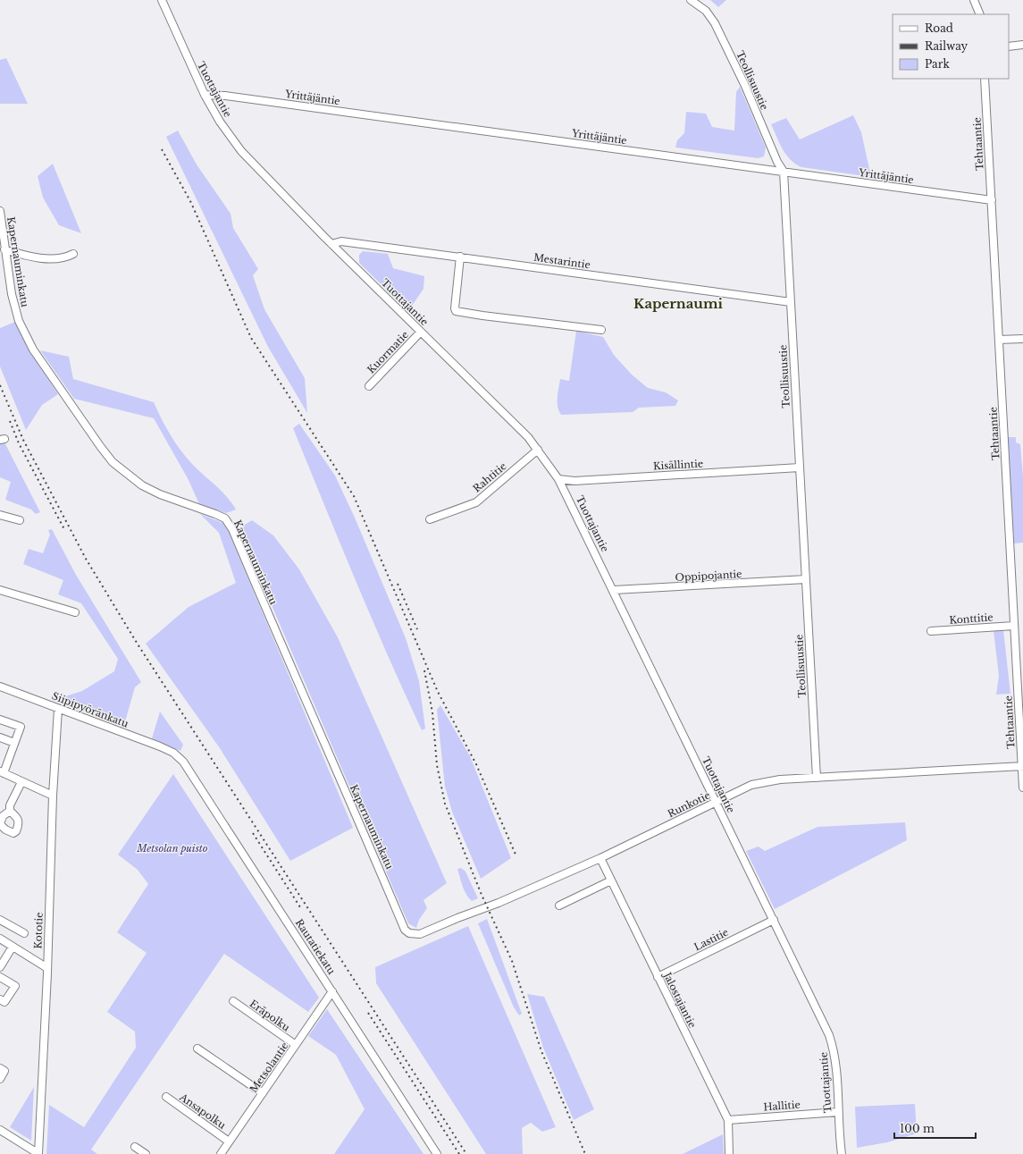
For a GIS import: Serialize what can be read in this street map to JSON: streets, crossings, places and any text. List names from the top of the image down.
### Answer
{
  "streets": {
    "street": [
      "Teollisuustie",
      "Tuottajantie",
      "Yrittäjäntie",
      "Tehtaantie",
      "Mestarintie",
      "Kapernauminkatu",
      "Kuormatie",
      "Kisällintie",
      "Rahtitie",
      "Oppipojantie",
      "Konttitie",
      "Siipipyöränkatu",
      "Runkotie",
      "Kototie",
      "Lastitie",
      "Rautatiekatu",
      "Jalostajantie",
      "Eräpolku",
      "Metsolantie",
      "Hallitie",
      "Ansapolku"
    ]
  },
  "crossings": [
    ["Teollisuustie", "Yrittäjäntie"],
    ["Teollisuustie", "Mestarintie"],
    ["Teollisuustie", "Kisällintie"],
    ["Teollisuustie", "Oppipojantie"],
    ["Teollisuustie", "Runkotie"],
    ["Tuottajantie", "Yrittäjäntie"],
    ["Tuottajantie", "Mestarintie"],
    ["Tuottajantie", "Kuormatie"],
    ["Tuottajantie", "Kisällintie"],
    ["Tuottajantie", "Rahtitie"],
    ["Tuottajantie", "Oppipojantie"],
    ["Tuottajantie", "Runkotie"],
    ["Tuottajantie", "Lastitie"],
    ["Tuottajantie", "Hallitie"],
    ["Yrittäjäntie", "Tehtaantie"],
    ["Tehtaantie", "Konttitie"],
    ["Tehtaantie", "Runkotie"],
    ["Kapernauminkatu", "Runkotie"],
    ["Siipipyöränkatu", "Kototie"],
    ["Siipipyöränkatu", "Rautatiekatu"],
    ["Runkotie", "Jalostajantie"],
    ["Lastitie", "Jalostajantie"],
    ["Rautatiekatu", "Metsolantie"],
    ["Jalostajantie", "Hallitie"],
    ["Eräpolku", "Metsolantie"],
    ["Metsolantie", "Ansapolku"]
  ],
  "districts": ["Kapernaumi"],
  "parks": ["Metsolan puisto"],
  "legend": ["Road", "Railway", "Park"],
  "scale_bar": "100 m"
}
